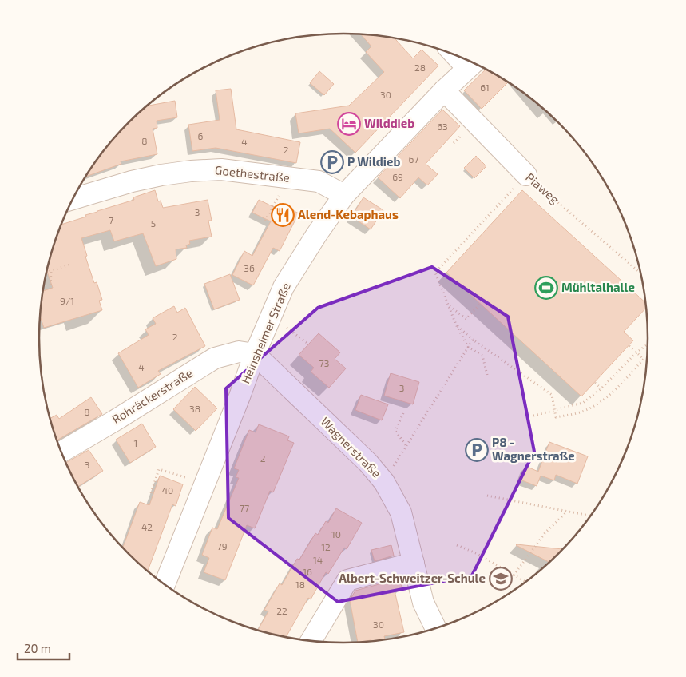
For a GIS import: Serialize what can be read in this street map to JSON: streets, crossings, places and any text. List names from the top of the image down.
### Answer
{
  "streets": {
    "street": [
      "Goethestraße",
      "Piaweg",
      "Heinsheimer Straße",
      "Rohräckerstraße",
      "Wagnerstraße"
    ]
  },
  "crossings": [
    ["Goethestraße", "Heinsheimer Straße"],
    ["Piaweg", "Heinsheimer Straße"],
    ["Heinsheimer Straße", "Rohräckerstraße"],
    ["Heinsheimer Straße", "Wagnerstraße"],
    ["Rohräckerstraße", "Wagnerstraße"]
  ],
  "places": {
    "hotel": ["Wilddieb"],
    "parking": ["P Wildieb", "P8 - Wagnerstraße"],
    "restaurant": ["Alend-Kebaphaus"],
    "sports": ["Mühltalhalle"],
    "school or university": ["Albert-Schweitzer-Schule"]
  },
  "house_numbers": [
    "28",
    "61",
    "30",
    "63",
    "6",
    "8",
    "4",
    "2",
    "67",
    "69",
    "3",
    "7",
    "5",
    "36",
    "9/1",
    "2",
    "73",
    "4",
    "3",
    "38",
    "8",
    "1",
    "2",
    "3",
    "40",
    "77",
    "42",
    "10",
    "79",
    "12",
    "14",
    "16",
    "18",
    "22",
    "30"
  ],
  "scale_bar": "20 m"
}
